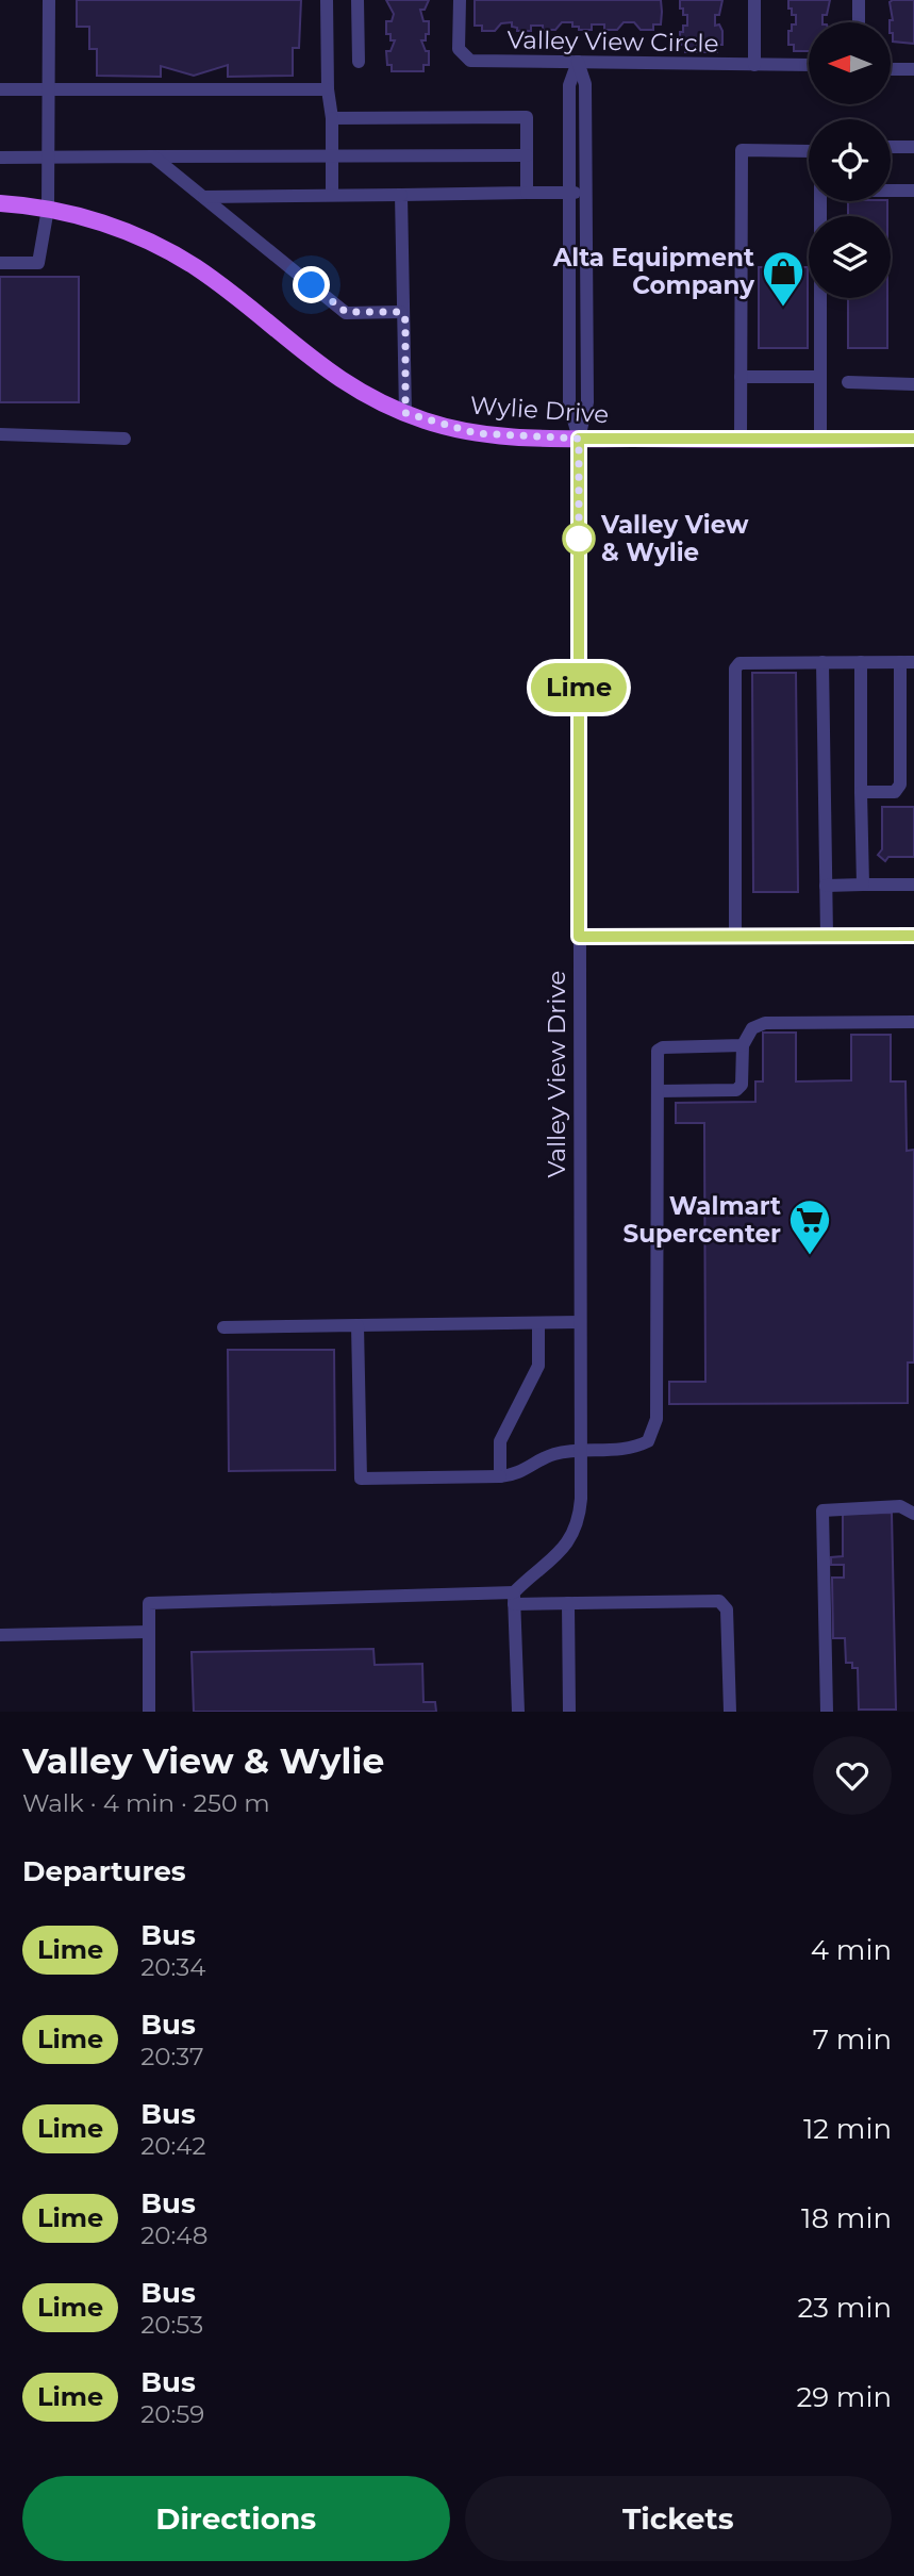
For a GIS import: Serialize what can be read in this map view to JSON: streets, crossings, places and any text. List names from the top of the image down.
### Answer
{
  "streets": {
    "main road": ["Wylie Drive"],
    "street": ["Valley View Circle", "Valley View Drive"]
  },
  "crossings": [
    ["Valley View Circle", "Valley View Drive"],
    ["Wylie Drive", "Valley View Drive"]
  ],
  "places": {
    "shop": ["Alta Equipment Company"],
    "other": ["Valley View & Wylie"],
    "supermarket": ["Walmart Supercenter"]
  },
  "lines": ["bus line Lime"],
  "north": "left",
  "page": {
    "on_map": "Lime",
    "heading": [
      ["Valley View & Wylie", "Walk · 4 min · 250 m"],
      "Departures"
    ],
    "list": [
      {
        "mark": "Lime",
        "name": "Bus",
        "note": "20:34",
        "value": "4 min"
      },
      {
        "mark": "Lime",
        "name": "Bus",
        "note": "20:37",
        "value": "7 min"
      },
      {
        "mark": "Lime",
        "name": "Bus",
        "note": "20:42",
        "value": "12 min"
      },
      {
        "mark": "Lime",
        "name": "Bus",
        "note": "20:48",
        "value": "18 min"
      },
      {
        "mark": "Lime",
        "name": "Bus",
        "note": "20:53",
        "value": "23 min"
      },
      {
        "mark": "Lime",
        "name": "Bus",
        "note": "20:59",
        "value": "29 min"
      }
    ],
    "buttons": ["Directions", "Tickets"]
  }
}
